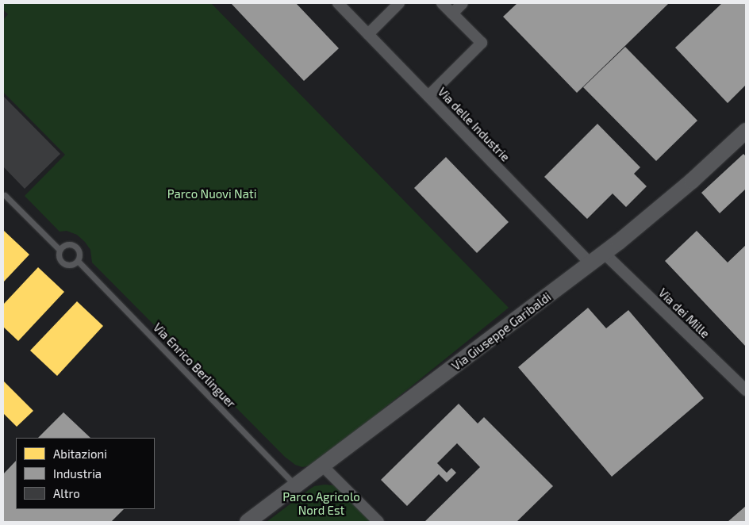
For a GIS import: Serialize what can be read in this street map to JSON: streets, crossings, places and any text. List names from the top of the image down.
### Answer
{
  "streets": {
    "street": ["Via delle Industrie", "Via dei Mille", "Via Giuseppe Garibaldi"],
    "lane": ["Via Enrico Berlinguer"]
  },
  "crossings": [
    ["Via delle Industrie", "Via Giuseppe Garibaldi"],
    ["Via dei Mille", "Via Giuseppe Garibaldi"],
    ["Via Giuseppe Garibaldi", "Via Enrico Berlinguer"]
  ],
  "parks": ["Parco Nuovi Nati", "Parco Agricolo Nord Est"],
  "legend": ["Abitazioni", "Industria", "Altro"]
}
